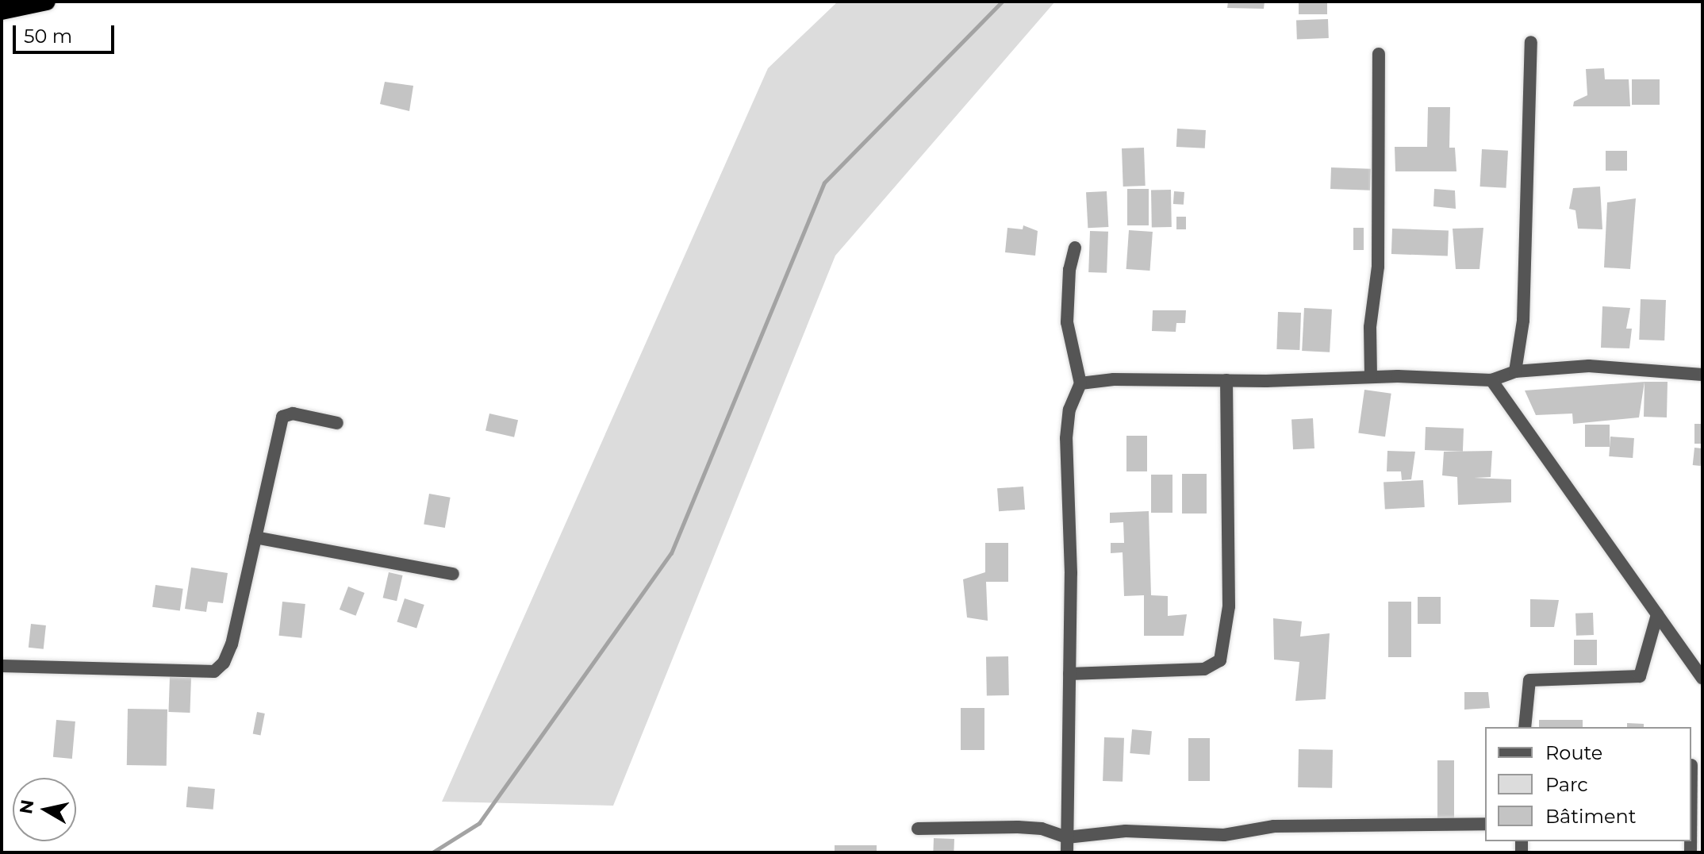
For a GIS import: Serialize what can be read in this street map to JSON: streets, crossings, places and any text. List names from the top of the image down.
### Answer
{
  "legend": ["Route", "Parc", "Bâtiment"],
  "scale_bar": "50 m",
  "north": "left"
}
